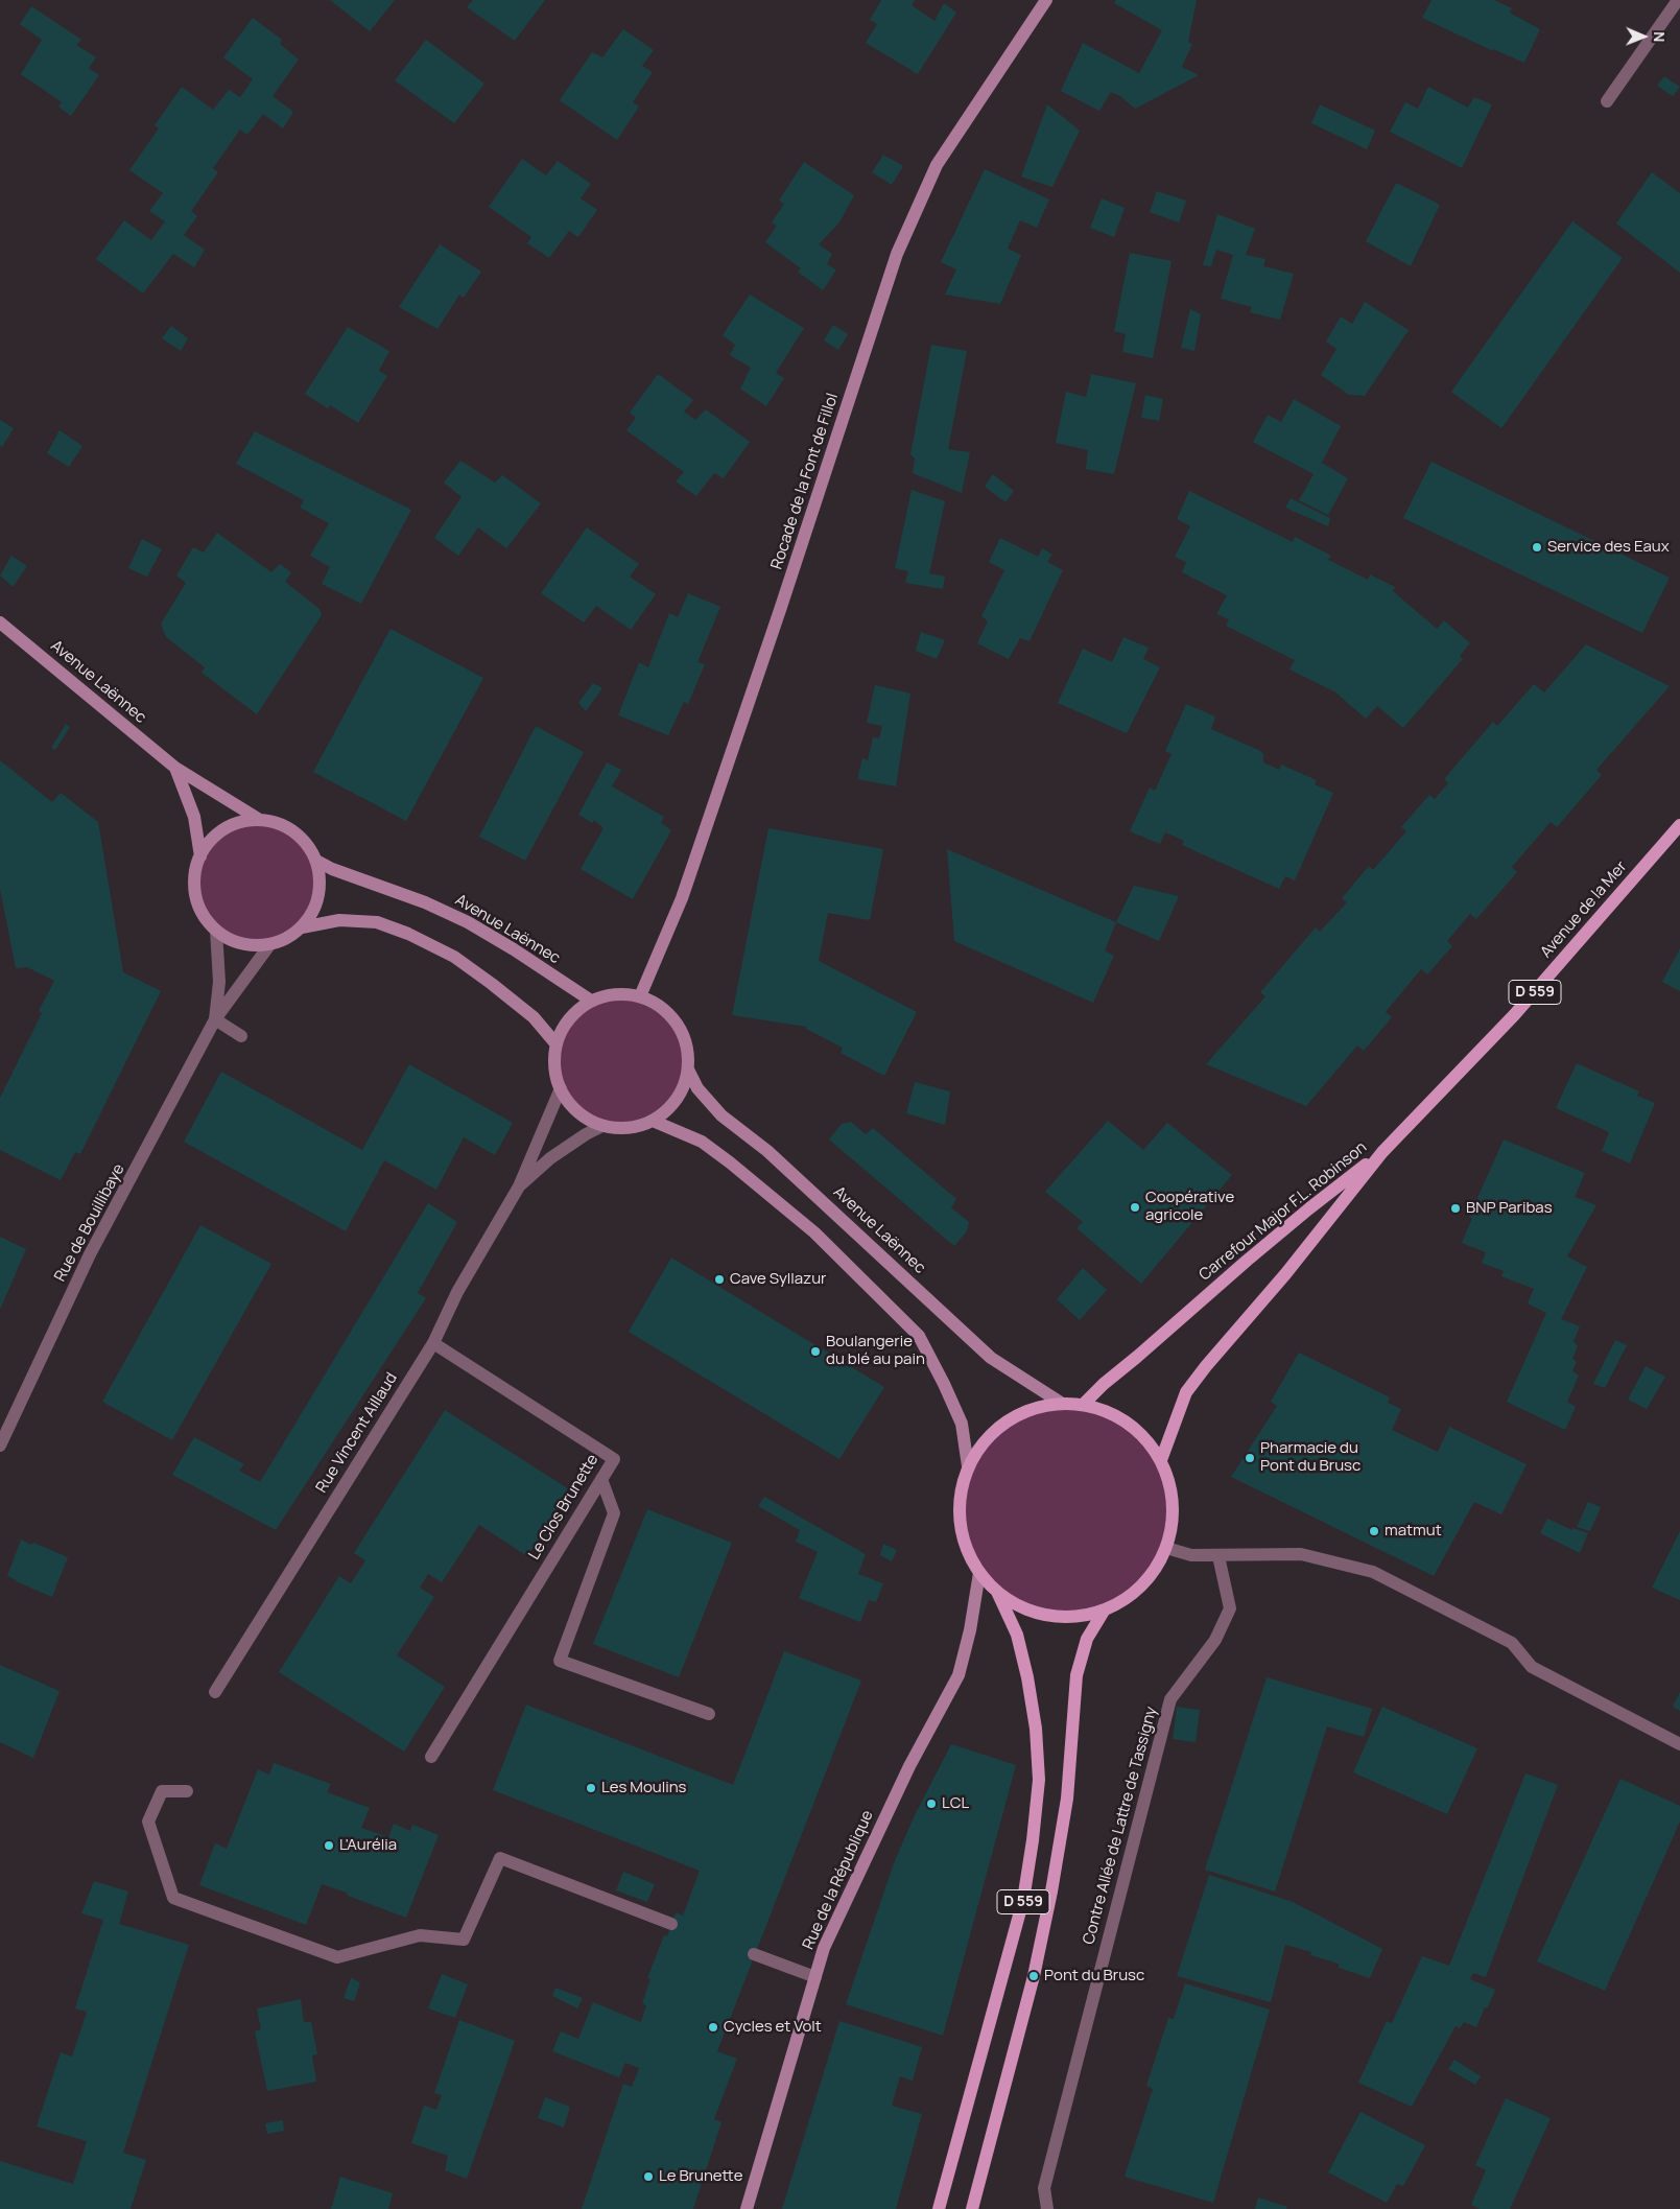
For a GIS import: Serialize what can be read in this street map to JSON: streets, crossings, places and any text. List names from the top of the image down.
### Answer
{
  "streets": {
    "main road": [
      "Rocade de la Font de Fillol",
      "Avenue Laënnec",
      "Avenue de la Mer",
      "D 559",
      "Carrefour Major F.L. Robinson",
      "Rue de la République"
    ],
    "street": [
      "Rue de Bouillibaye",
      "Rue Vincent Aillaud",
      "Le Clos Brunette",
      "Contre Allée de Lattre de Tassigny"
    ]
  },
  "crossings": [
    ["Rocade de la Font de Fillol", "Avenue Laënnec"],
    ["Rocade de la Font de Fillol", "Rue Vincent Aillaud"],
    ["Avenue Laënnec", "Rue de Bouillibaye"],
    ["Avenue Laënnec", "Rue Vincent Aillaud"],
    ["Avenue de la Mer", "Carrefour Major F.L. Robinson"],
    ["Rue Vincent Aillaud", "Le Clos Brunette"]
  ],
  "places": [
    "Service des Eaux",
    "Coopérative agricole",
    "BNP Paribas",
    "Cave Syllazur",
    "Boulangerie du blé au pain",
    "Pharmacie du Pont du Brusc",
    "matmut",
    "Les Moulins",
    "LCL",
    "L'Aurélia",
    "Pont du Brusc",
    "Cycles et Volt",
    "Le Brunette"
  ],
  "north": "right"
}
